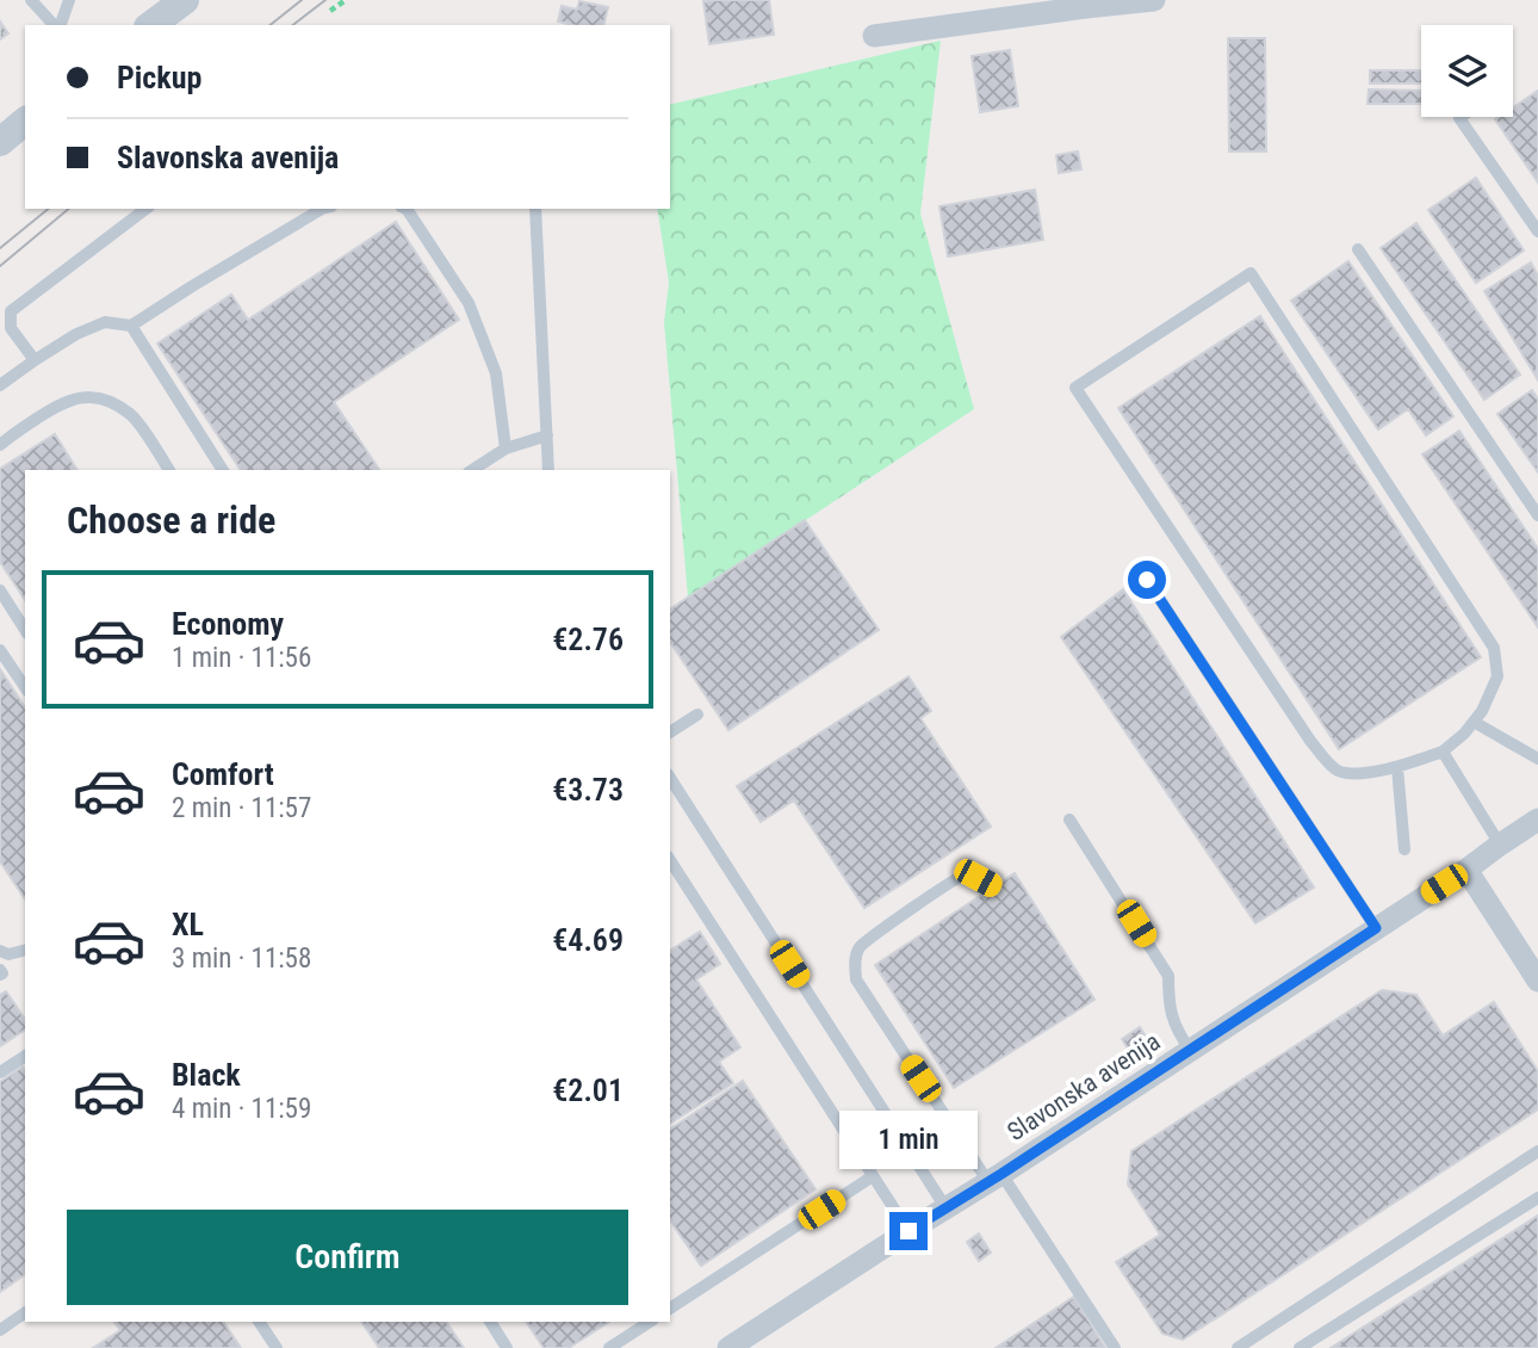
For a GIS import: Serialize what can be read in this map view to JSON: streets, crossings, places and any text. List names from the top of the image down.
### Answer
{
  "streets": {
    "street": ["Slavonska avenija"]
  },
  "page": {
    "banner": ["Pickup", "Slavonska avenija"],
    "heading": "Choose a ride",
    "list": [
      {
        "name": "Economy",
        "note": "1 min · 11:56",
        "value": "€2.76"
      },
      {
        "name": "Comfort",
        "note": "2 min · 11:57",
        "value": "€3.73"
      },
      {
        "name": "XL",
        "note": "3 min · 11:58",
        "value": "€4.69"
      },
      {
        "name": "Black",
        "note": "4 min · 11:59",
        "value": "€2.01"
      }
    ],
    "bubble": "1 min",
    "buttons": "Confirm"
  }
}
